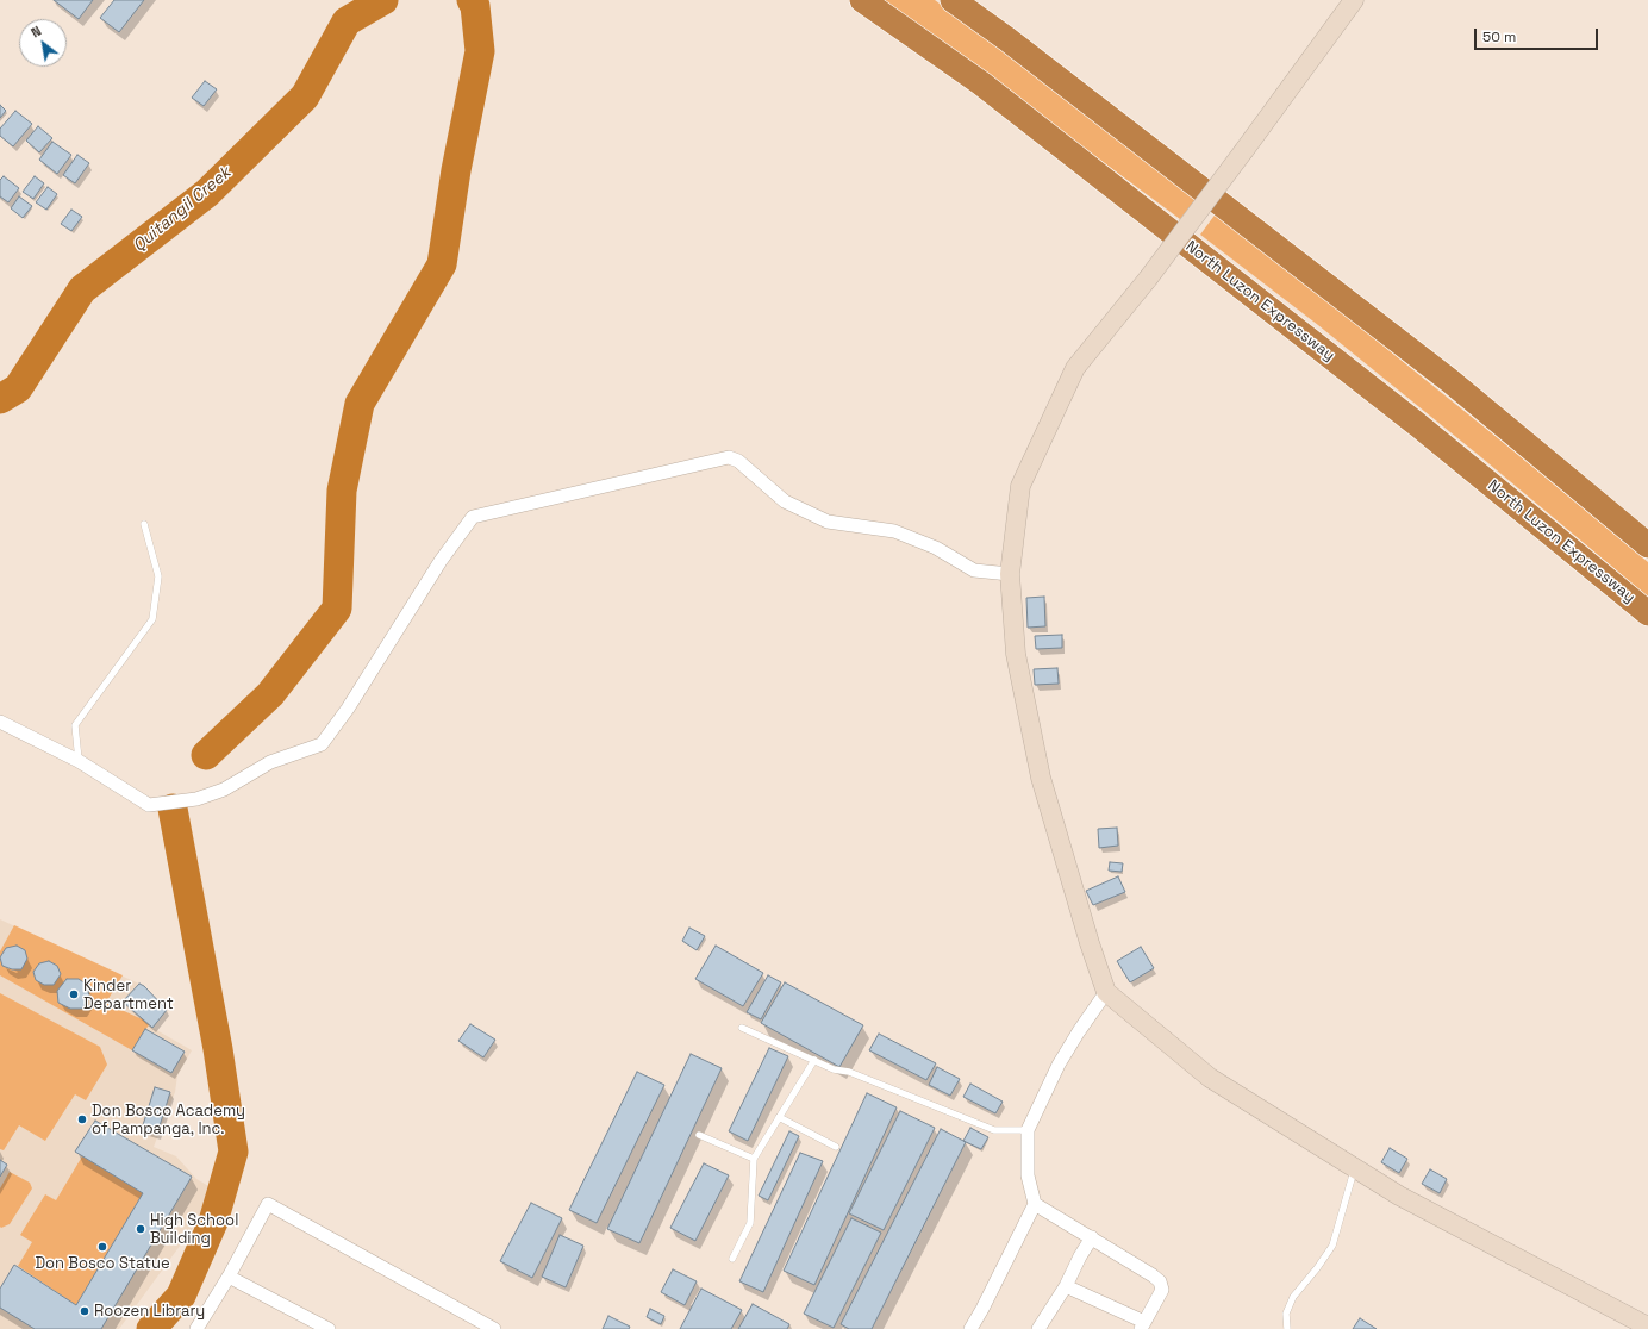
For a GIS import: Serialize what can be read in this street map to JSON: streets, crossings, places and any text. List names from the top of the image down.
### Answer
{
  "streets": {
    "highway": ["North Luzon Expressway"]
  },
  "water": ["Quitangil Creek"],
  "places": [
    "Kinder Department",
    "Don Bosco Academy of Pampanga, Inc.",
    "High School Building",
    "Don Bosco Statue",
    "Roozen Library"
  ],
  "scale_bar": "50 m",
  "north": "top left"
}
